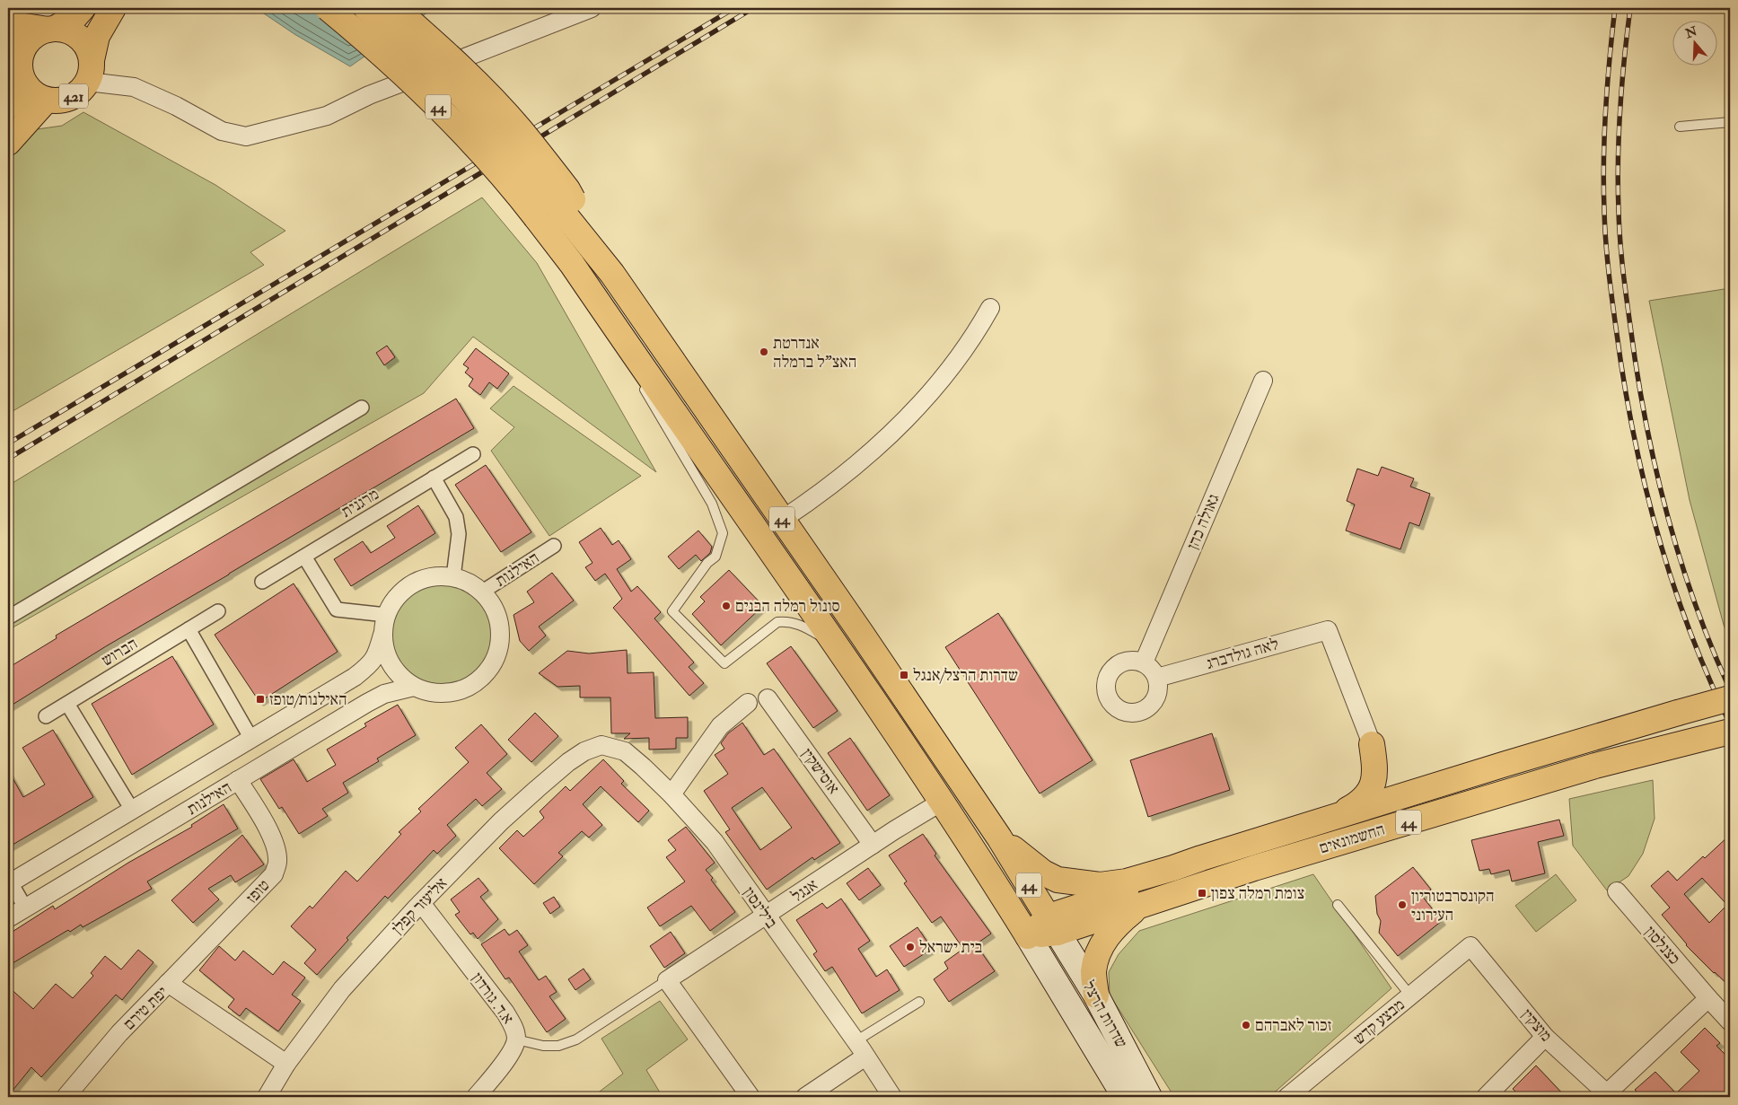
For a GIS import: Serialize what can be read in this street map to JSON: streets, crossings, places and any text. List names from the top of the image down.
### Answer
{
  "streets": {
    "main road": [
      "421",
      "44",
      "החשמונאים",
      "שדרות הרצל"
    ],
    "street": [
      "מרגנית",
      "גאולה כהן",
      "האילנות",
      "הברוש",
      "לאה גולדברג",
      "אוסישקין",
      "אנגל",
      "טופז",
      "אליעזר קפלן",
      "בילינסון",
      "כצנלסון",
      "א.ד. גורדון",
      "יפת טירם",
      "מבצע קדש",
      "מוצקין"
    ]
  },
  "crossings": [
    ["44", "החשמונאים"],
    ["44", "אנגל"],
    ["44", "שדרות הרצל"],
    ["גאולה כהן", "לאה גולדברג"],
    ["האילנות", "טופז"],
    ["אוסישקין", "אנגל"],
    ["החשמונאים", "שדרות הרצל"],
    ["אנגל", "בילינסון"],
    ["אנגל", "א.ד. גורדון"],
    ["טופז", "יפת טירם"],
    ["אליעזר קפלן", "בילינסון"],
    ["אליעזר קפלן", "א.ד. גורדון"],
    ["אליעזר קפלן", "יפת טירם"],
    ["מבצע קדש", "מוצקין"]
  ],
  "places": {
    "other": [
      "אנדרטת האצ\"ל ברמלה",
      "סונול רמלה הבנים",
      "הקונסרבטוריון העירוני",
      "בית ישראל",
      "זכור לאברהם"
    ],
    "transit": ["שדרות הרצל/אנגל", "האילנות/טופז", "צומת רמלה צפון"]
  },
  "north": "top"
}
